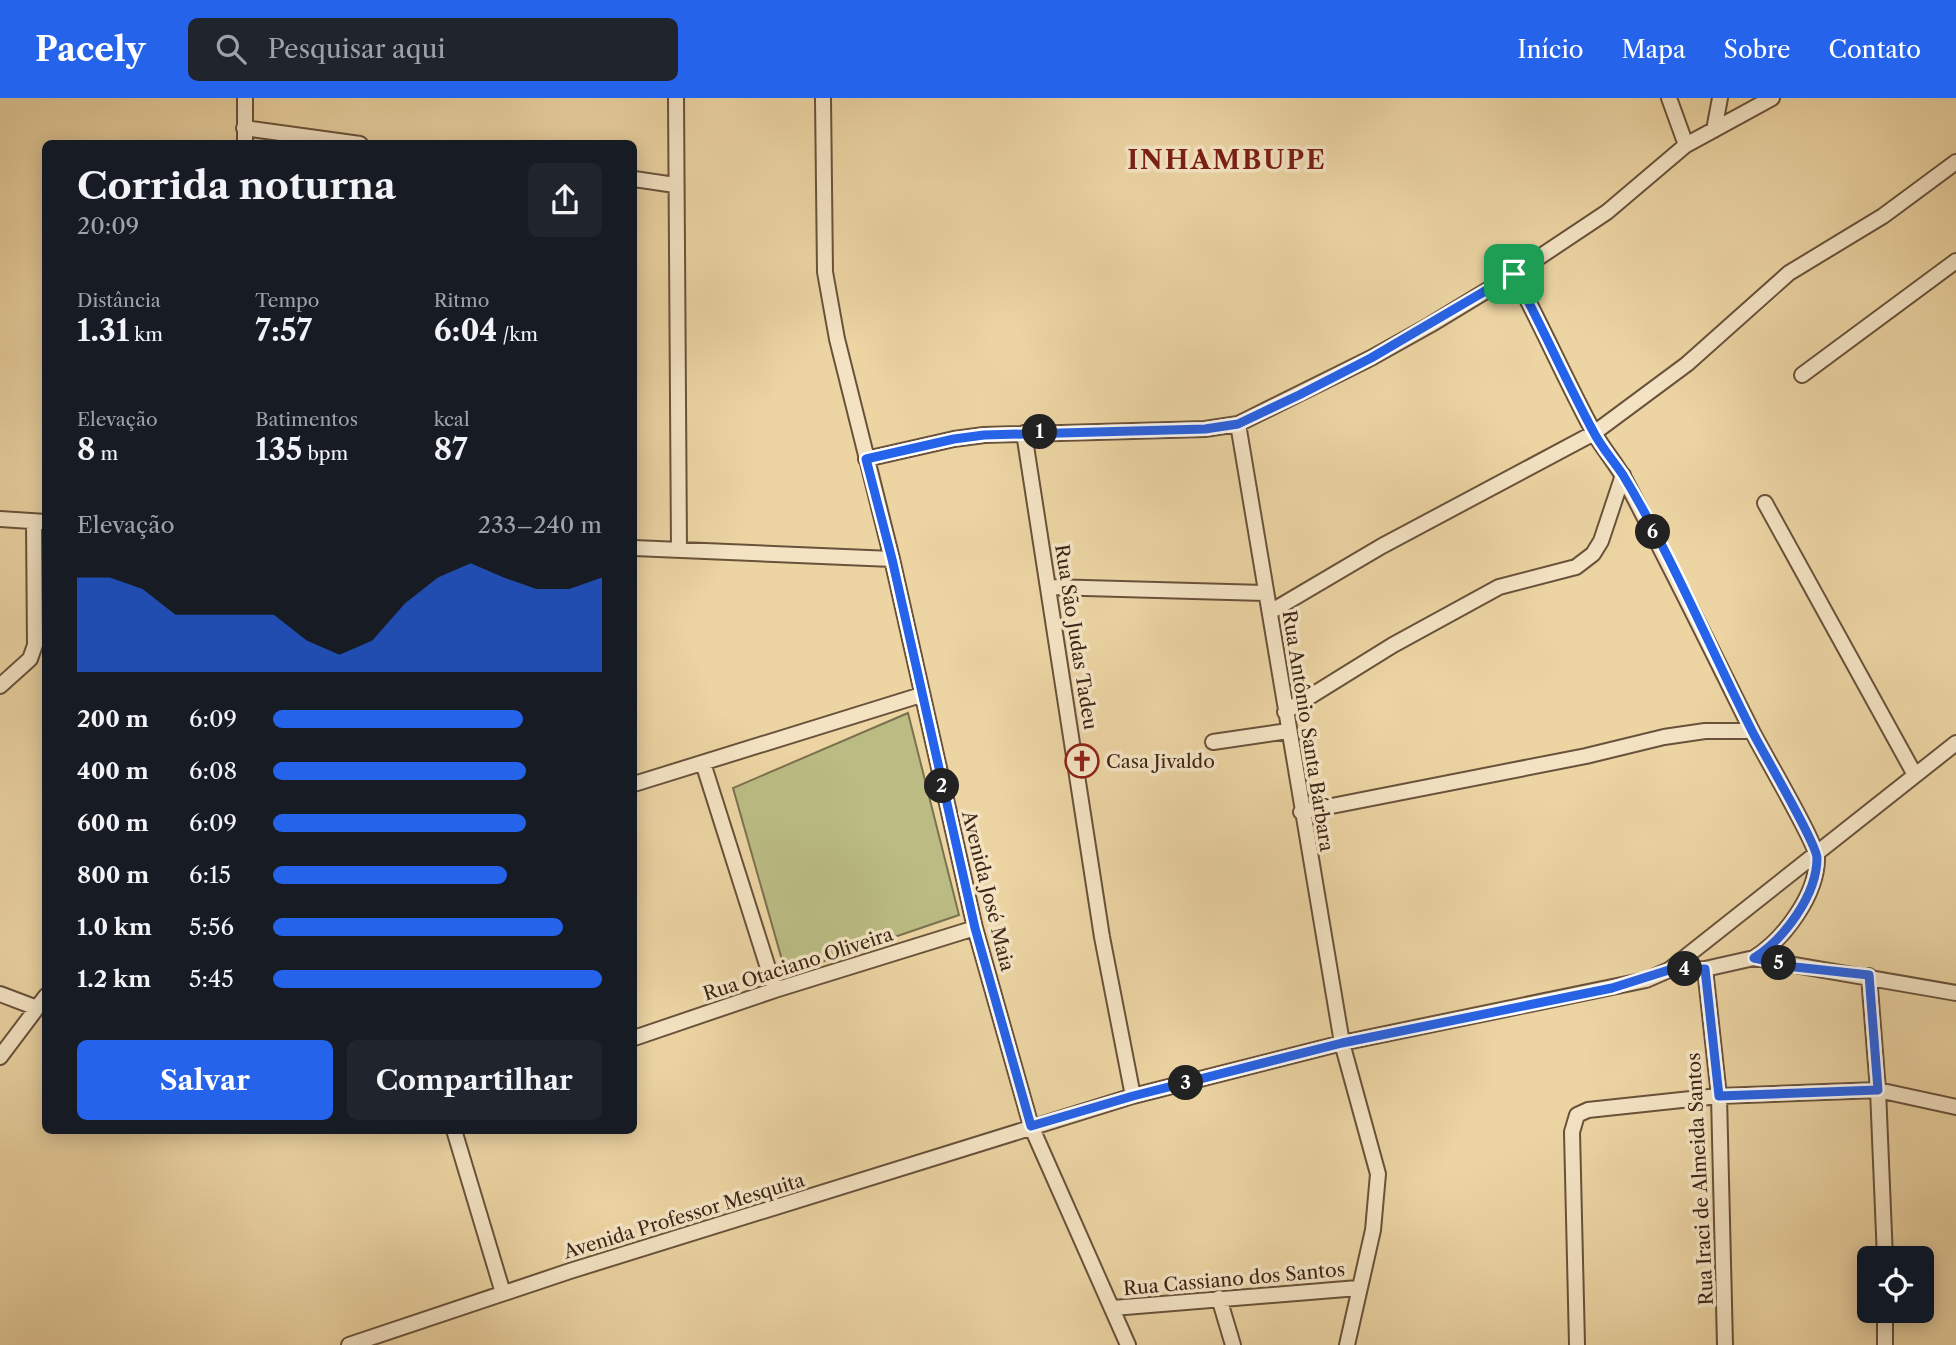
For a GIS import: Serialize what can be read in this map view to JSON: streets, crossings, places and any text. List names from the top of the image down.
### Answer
{
  "streets": {
    "street": [
      "Rua São Judas Tadeu",
      "Rua Antônio Santa Bárbara",
      "Avenida José Maia",
      "Rua Otaciano Oliveira",
      "Rua Iraci de Almeida Santos",
      "Avenida Professor Mesquita",
      "Rua Cassiano dos Santos"
    ]
  },
  "crossings": [
    ["Rua São Judas Tadeu", "Avenida Professor Mesquita"],
    ["Rua Antônio Santa Bárbara", "Avenida Professor Mesquita"],
    ["Rua Antônio Santa Bárbara", "Rua Cassiano dos Santos"],
    ["Avenida José Maia", "Rua Otaciano Oliveira"],
    ["Avenida José Maia", "Avenida Professor Mesquita"],
    ["Avenida José Maia", "Rua Cassiano dos Santos"]
  ],
  "districts": ["INHAMBUPE"],
  "places": {
    "church": ["Casa Jivaldo"]
  },
  "page": {
    "header": "Pacely",
    "search": "Pesquisar aqui",
    "nav": [
      "Início",
      "Mapa",
      "Sobre",
      "Contato"
    ],
    "heading": ["Corrida noturna", "20:09"],
    "stats": [
      ["Distância", "1.31 km"],
      ["Tempo", "7:57"],
      ["Ritmo", "6:04 /km"],
      ["Elevação", "8 m"],
      ["Batimentos", "135 bpm"],
      ["kcal", "87"]
    ],
    "pins": [
      "1",
      "6",
      "2",
      "5",
      "4",
      "3"
    ],
    "chart": ["Elevação", "233–240 m"],
    "list": [
      {
        "name": "200 m",
        "note": "6:09"
      },
      {
        "name": "400 m",
        "note": "6:08"
      },
      {
        "name": "600 m",
        "note": "6:09"
      },
      {
        "name": "800 m",
        "note": "6:15"
      },
      {
        "name": "1.0 km",
        "note": "5:56"
      },
      {
        "name": "1.2 km",
        "note": "5:45"
      }
    ],
    "buttons": ["Salvar", "Compartilhar"]
  }
}
